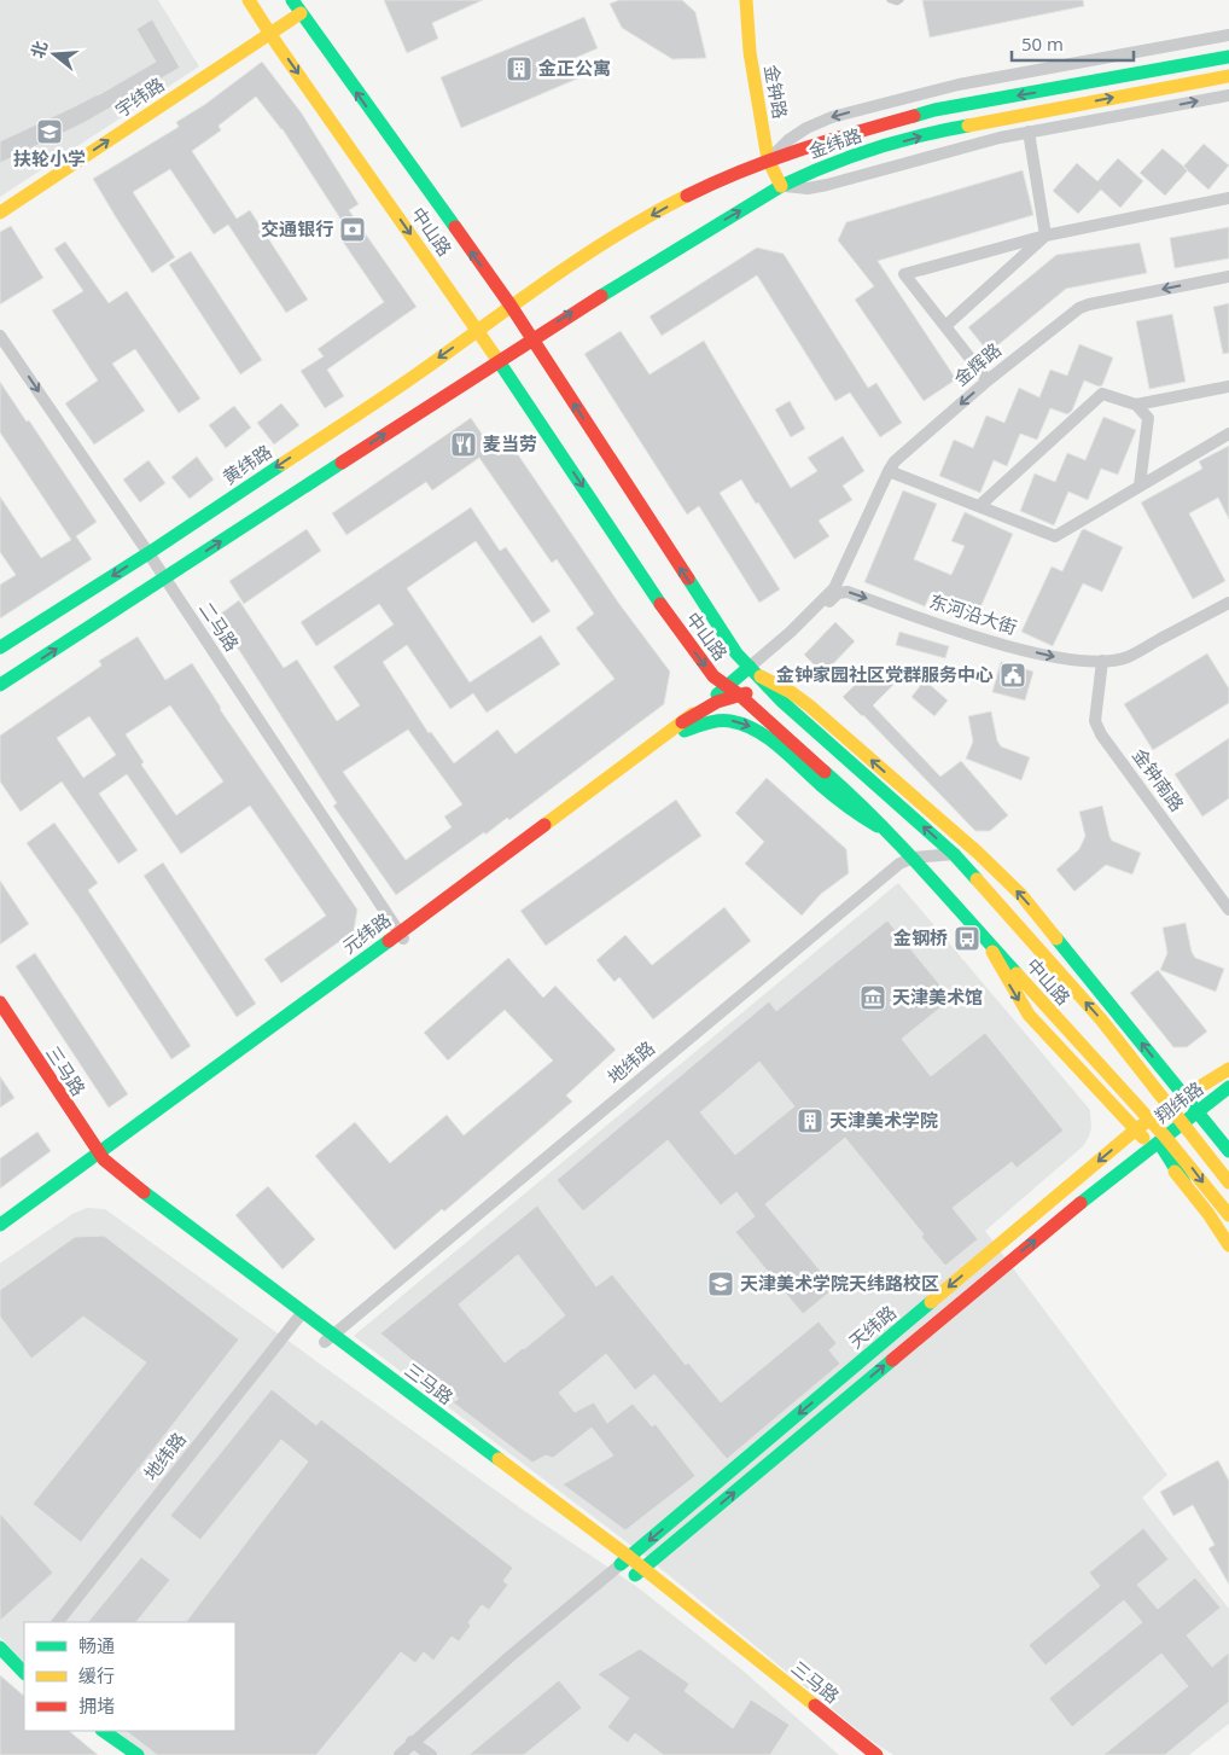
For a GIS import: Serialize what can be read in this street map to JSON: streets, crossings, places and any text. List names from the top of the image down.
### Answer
{
  "streets": {
    "main road": [
      "金钟路",
      "宇纬路",
      "金纬路",
      "中山路",
      "黄纬路",
      "元纬路",
      "三马路",
      "翔纬路",
      "天纬路"
    ],
    "street": [
      "金辉路",
      "东河沿大街",
      "二马路",
      "金钟南路",
      "地纬路"
    ]
  },
  "crossings": [
    ["金钟路", "金纬路"],
    ["宇纬路", "中山路"],
    ["金纬路", "中山路"],
    ["金纬路", "黄纬路"],
    ["中山路", "金辉路"],
    ["中山路", "黄纬路"],
    ["中山路", "东河沿大街"],
    ["中山路", "元纬路"],
    ["中山路", "地纬路"],
    ["中山路", "翔纬路"],
    ["中山路", "天纬路"],
    ["金辉路", "东河沿大街"],
    ["金辉路", "元纬路"],
    ["黄纬路", "二马路"],
    ["东河沿大街", "金钟南路"],
    ["东河沿大街", "元纬路"],
    ["二马路", "元纬路"],
    ["元纬路", "三马路"],
    ["地纬路", "三马路"],
    ["三马路", "天纬路"],
    ["翔纬路", "天纬路"]
  ],
  "one_way": ["宇纬路", "东河沿大街", "二马路"],
  "places": {
    "building": ["金正公寓", "天津美术学院"],
    "school or university": ["扶轮小学", "天津美术学院天纬路校区"],
    "bank": ["交通银行"],
    "restaurant": ["麦当劳"],
    "public building": ["金钟家园社区党群服务中心"],
    "bus stop": ["金钢桥"],
    "museum": ["天津美术馆"]
  },
  "legend": ["畅通", "缓行", "拥堵"],
  "scale_bar": "50 m",
  "north": "left"
}
